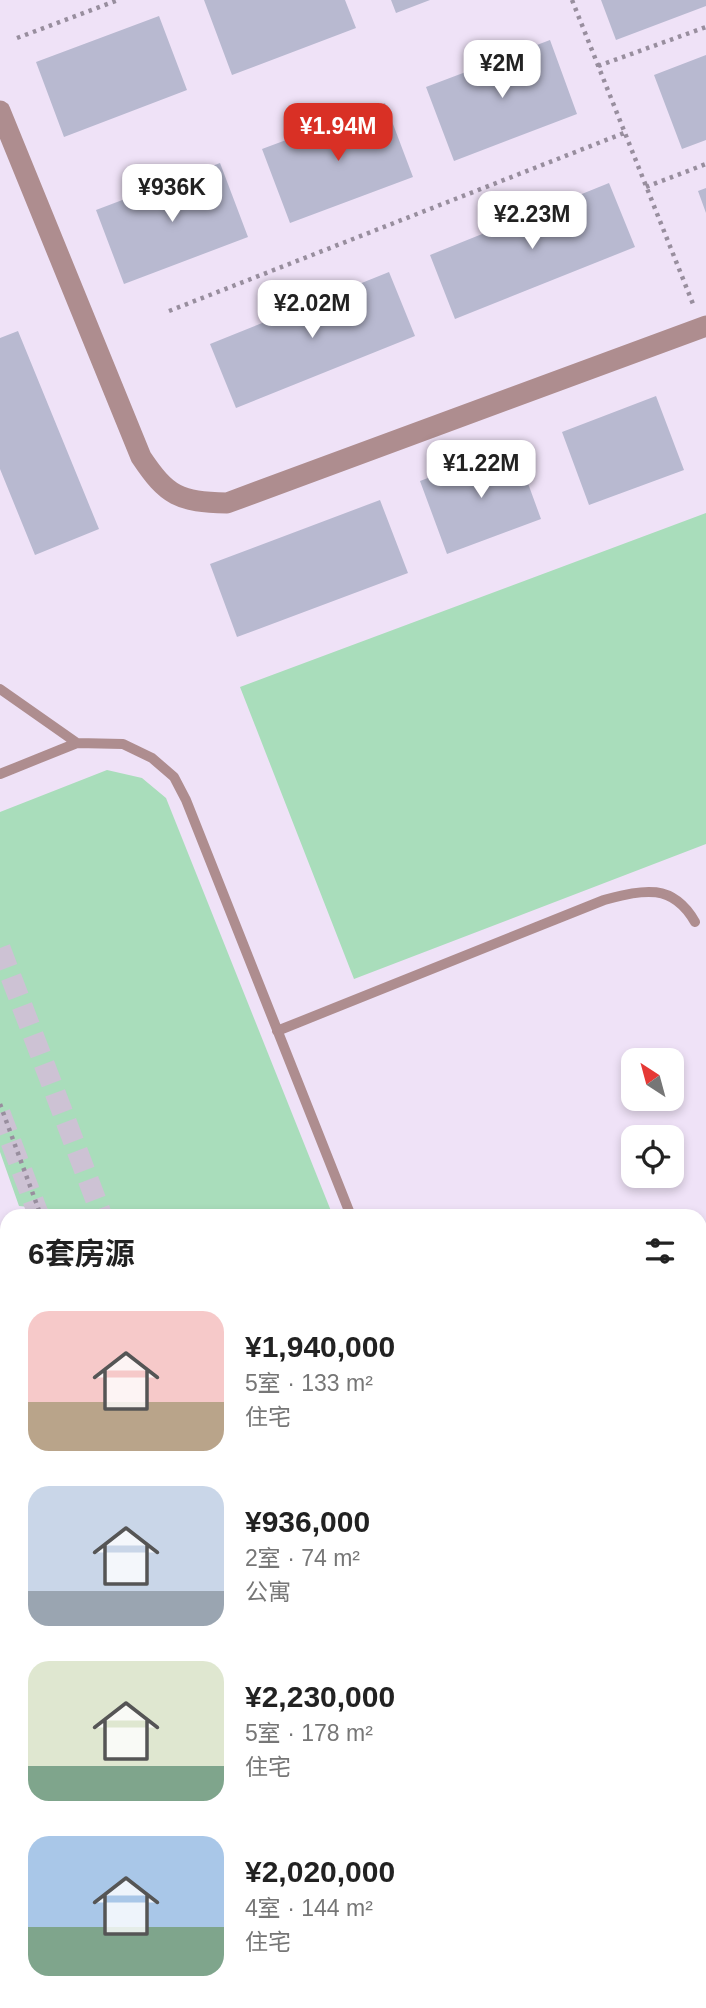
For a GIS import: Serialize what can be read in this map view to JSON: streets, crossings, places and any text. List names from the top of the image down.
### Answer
{
  "north": "top left",
  "page": {
    "price": [
      "¥2M",
      "¥1.94M",
      "¥936K",
      "¥2.23M",
      "¥2.02M",
      "¥1.22M"
    ],
    "heading": "6套房源",
    "list": [
      {
        "name": "¥1,940,000",
        "note": "5室 · 133 m² · 住宅"
      },
      {
        "name": "¥936,000",
        "note": "2室 · 74 m² · 公寓"
      },
      {
        "name": "¥2,230,000",
        "note": "5室 · 178 m² · 住宅"
      },
      {
        "name": "¥2,020,000",
        "note": "4室 · 144 m² · 住宅"
      }
    ]
  }
}
